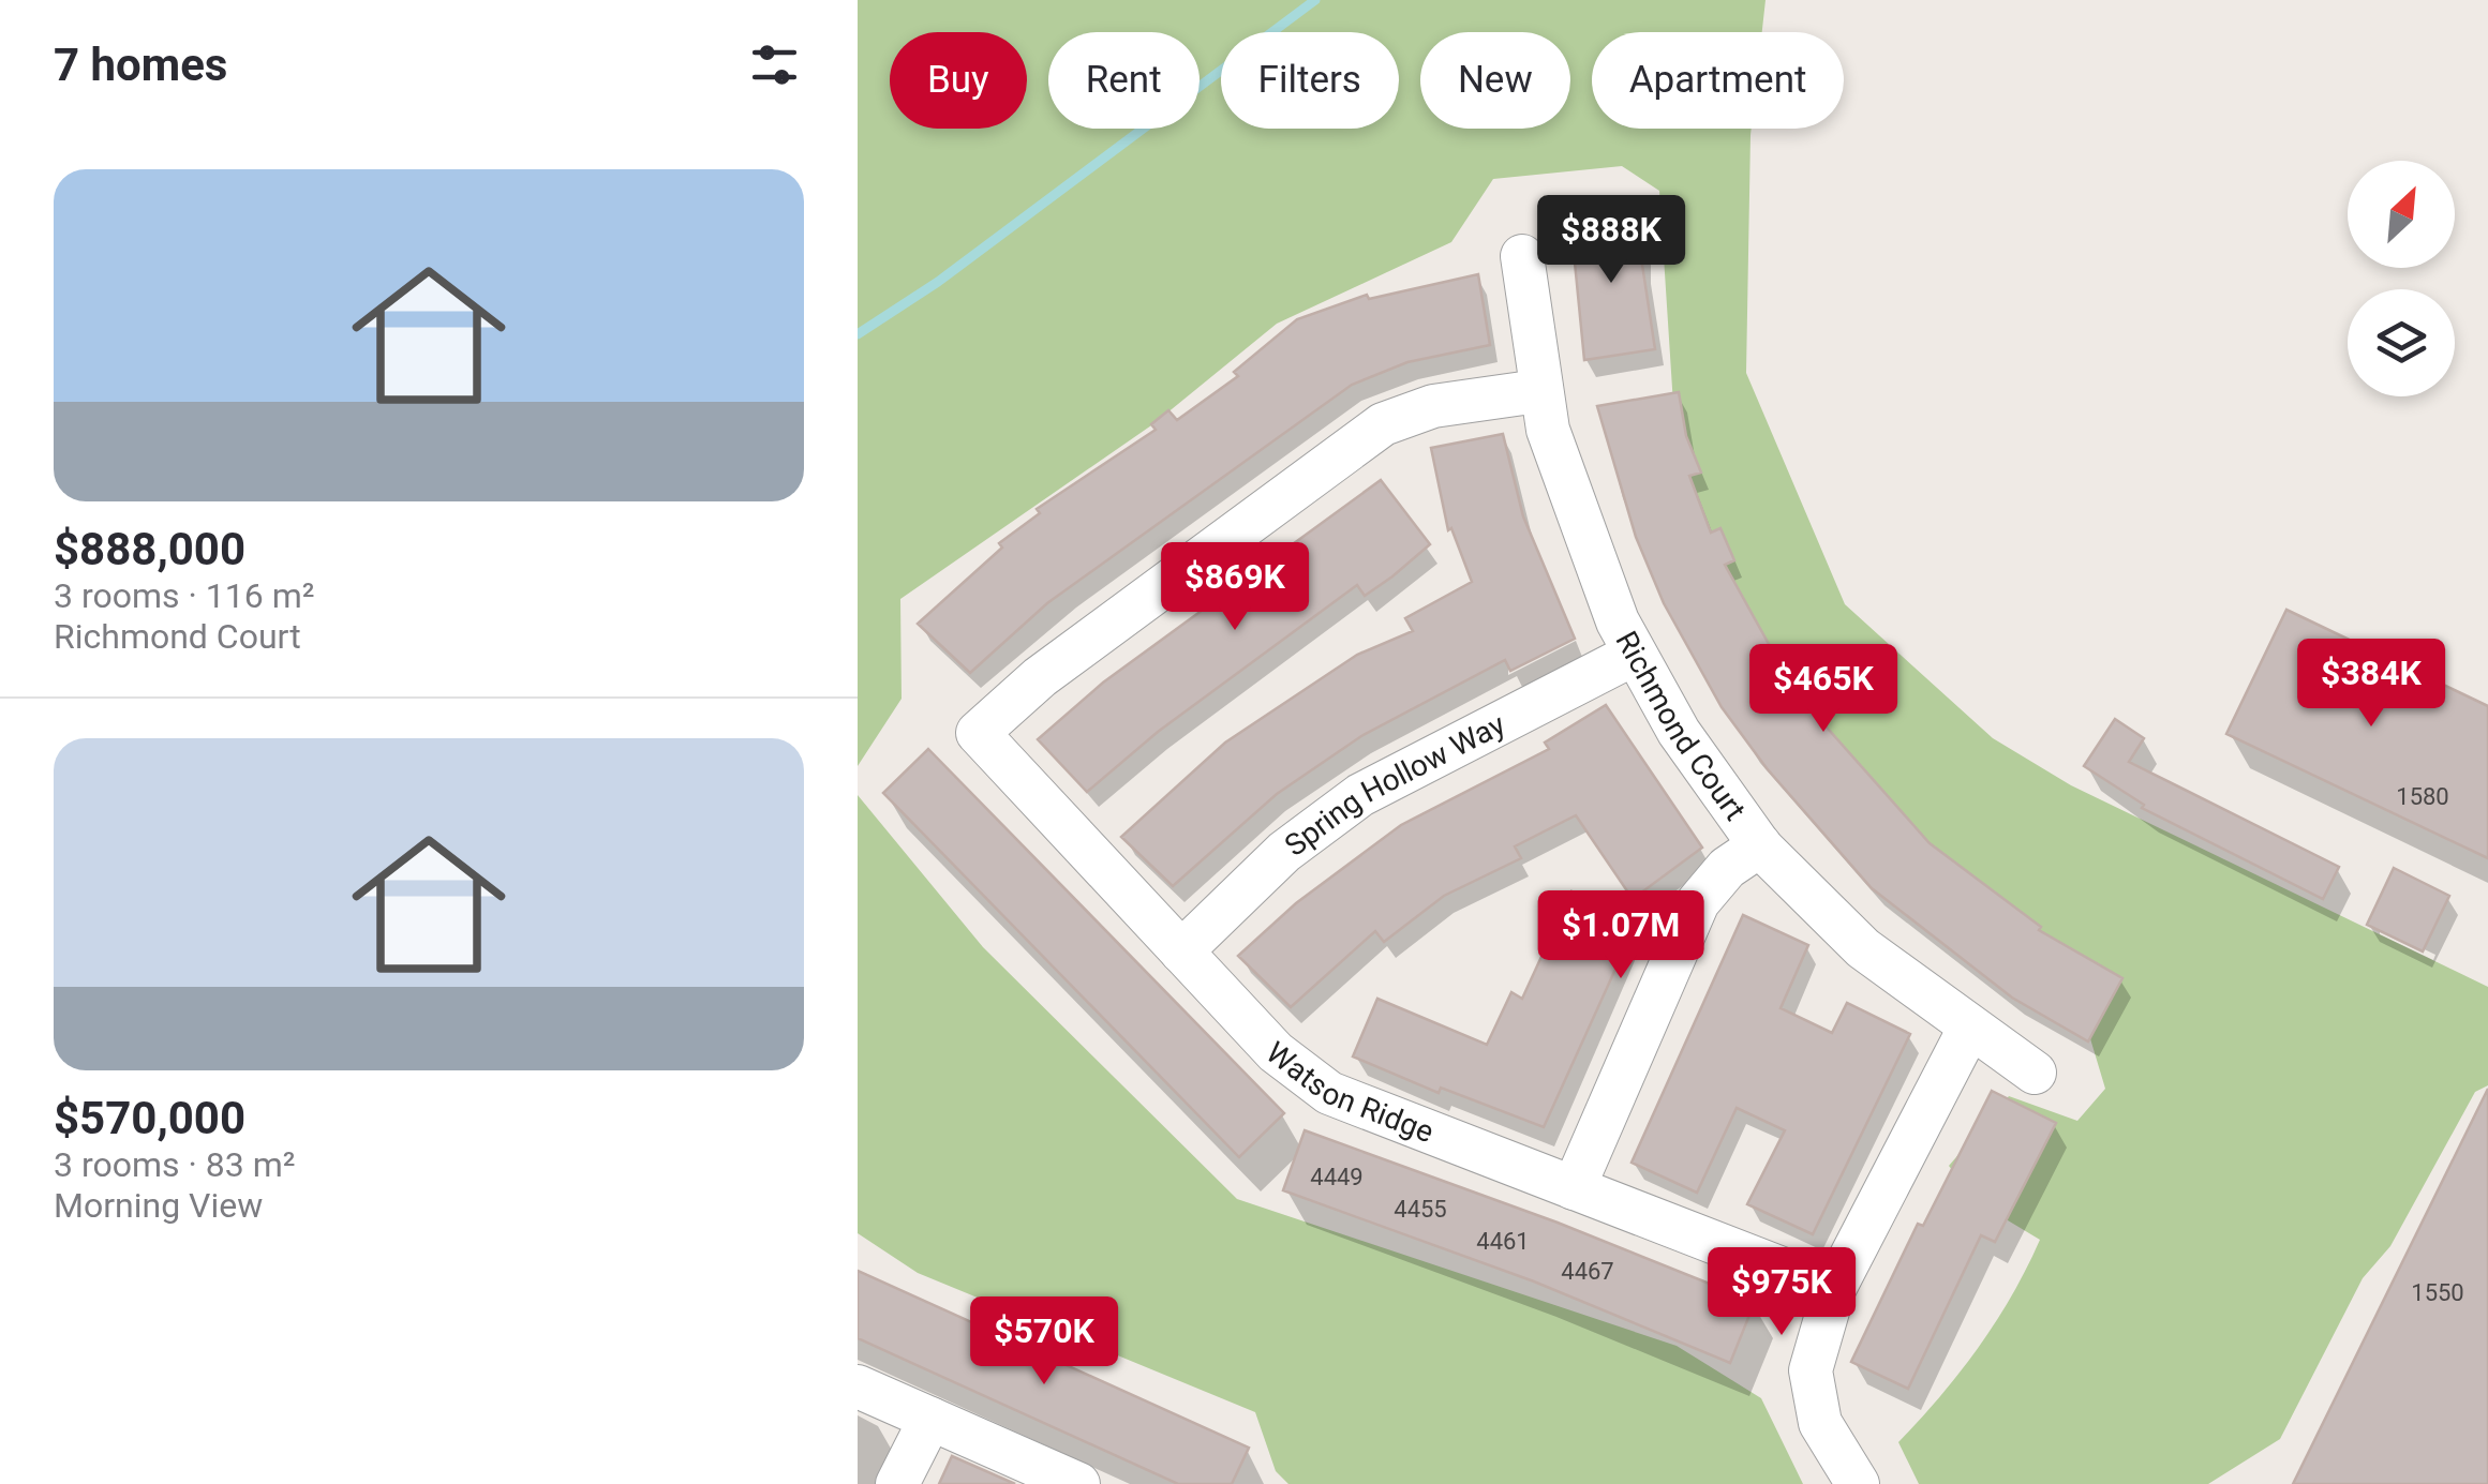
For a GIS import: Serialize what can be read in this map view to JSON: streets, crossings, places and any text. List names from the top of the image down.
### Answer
{
  "streets": {
    "street": ["Richmond Court", "Spring Hollow Way", "Watson Ridge"]
  },
  "crossings": [
    ["Richmond Court", "Spring Hollow Way"],
    ["Richmond Court", "Watson Ridge"],
    ["Spring Hollow Way", "Watson Ridge"]
  ],
  "house_numbers": [
    "1580",
    "4449",
    "4455",
    "4461",
    "4467",
    "1550"
  ],
  "north": "top right",
  "page": {
    "heading": "7 homes",
    "chip": [
      "Buy",
      "Rent",
      "Filters",
      "New",
      "Apartment"
    ],
    "list": [
      {
        "name": "$888,000",
        "note": "3 rooms · 116 m² · Richmond Court"
      },
      {
        "name": "$570,000",
        "note": "3 rooms · 83 m² · Morning View"
      }
    ],
    "price": [
      "$888K",
      "$869K",
      "$384K",
      "$465K",
      "$1.07M",
      "$975K",
      "$570K"
    ]
  }
}
